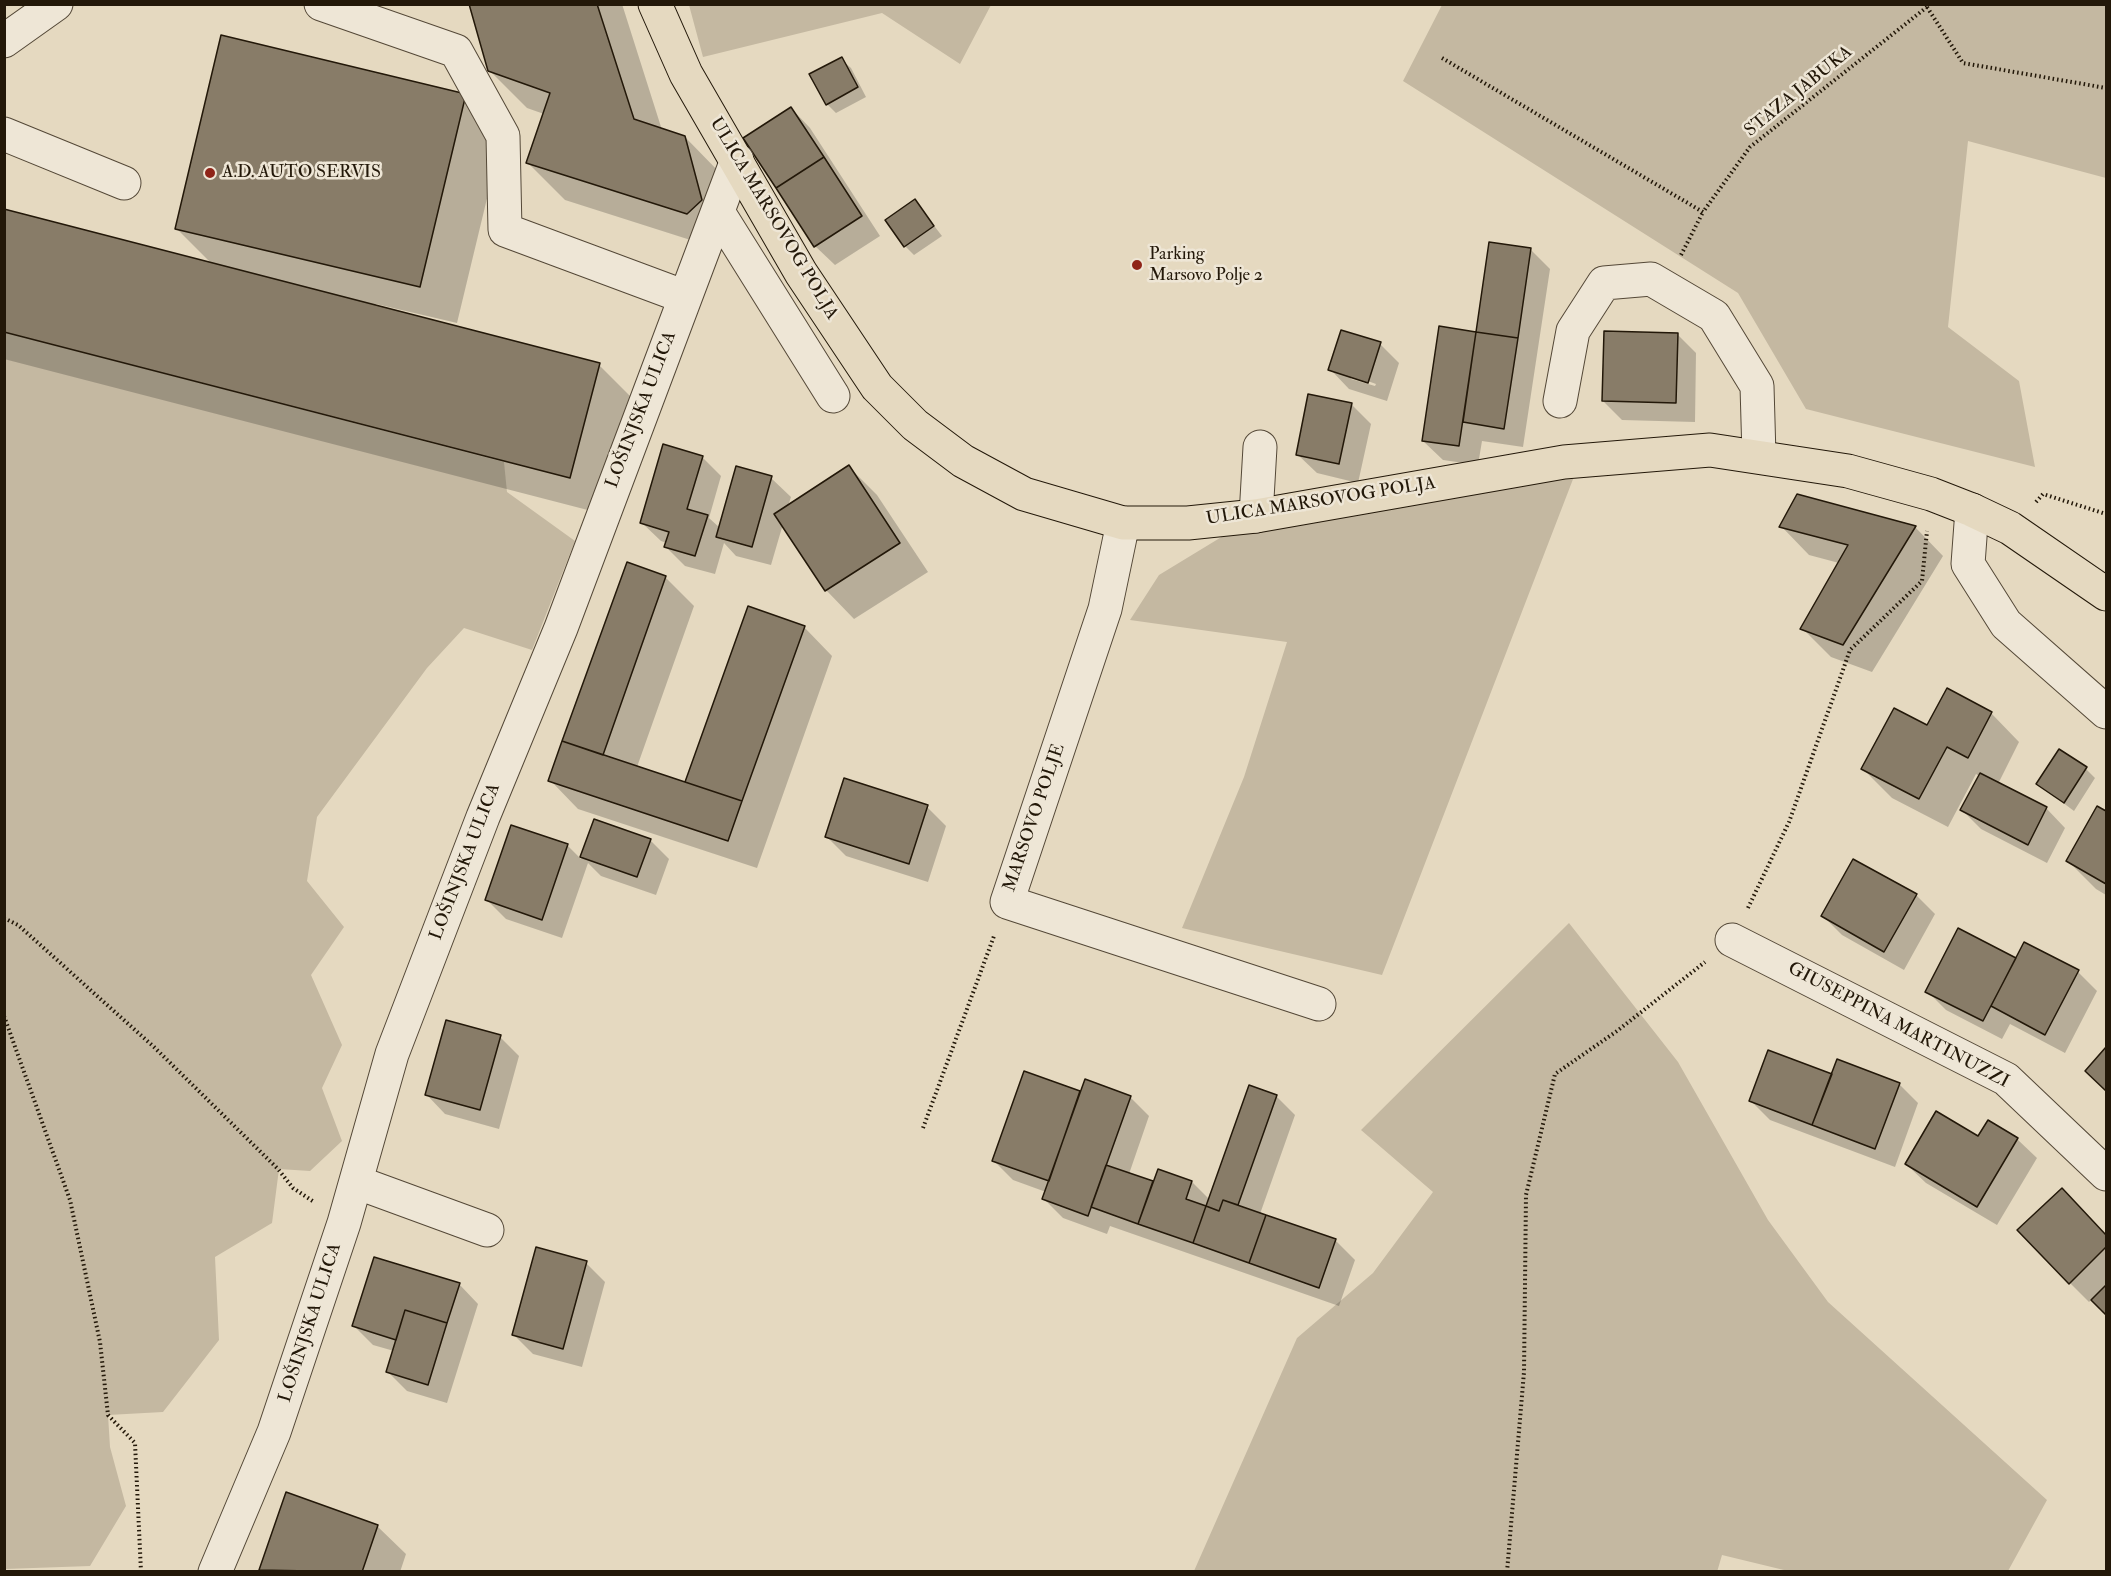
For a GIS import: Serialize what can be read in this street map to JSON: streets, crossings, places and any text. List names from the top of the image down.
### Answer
{
  "streets": {
    "main road": ["ULICA MARSOVOG POLJA"],
    "street": ["LOŠINJSKA ULICA", "MARSOVO POLJE", "GIUSEPPINA MARTINUZZI"],
    "path": ["STAZA JABUKA"]
  },
  "crossings": [
    ["ULICA MARSOVOG POLJA", "LOŠINJSKA ULICA"],
    ["ULICA MARSOVOG POLJA", "MARSOVO POLJE"]
  ],
  "places": ["A.D. AUTO SERVIS", "Parking Marsovo Polje 2"]
}
